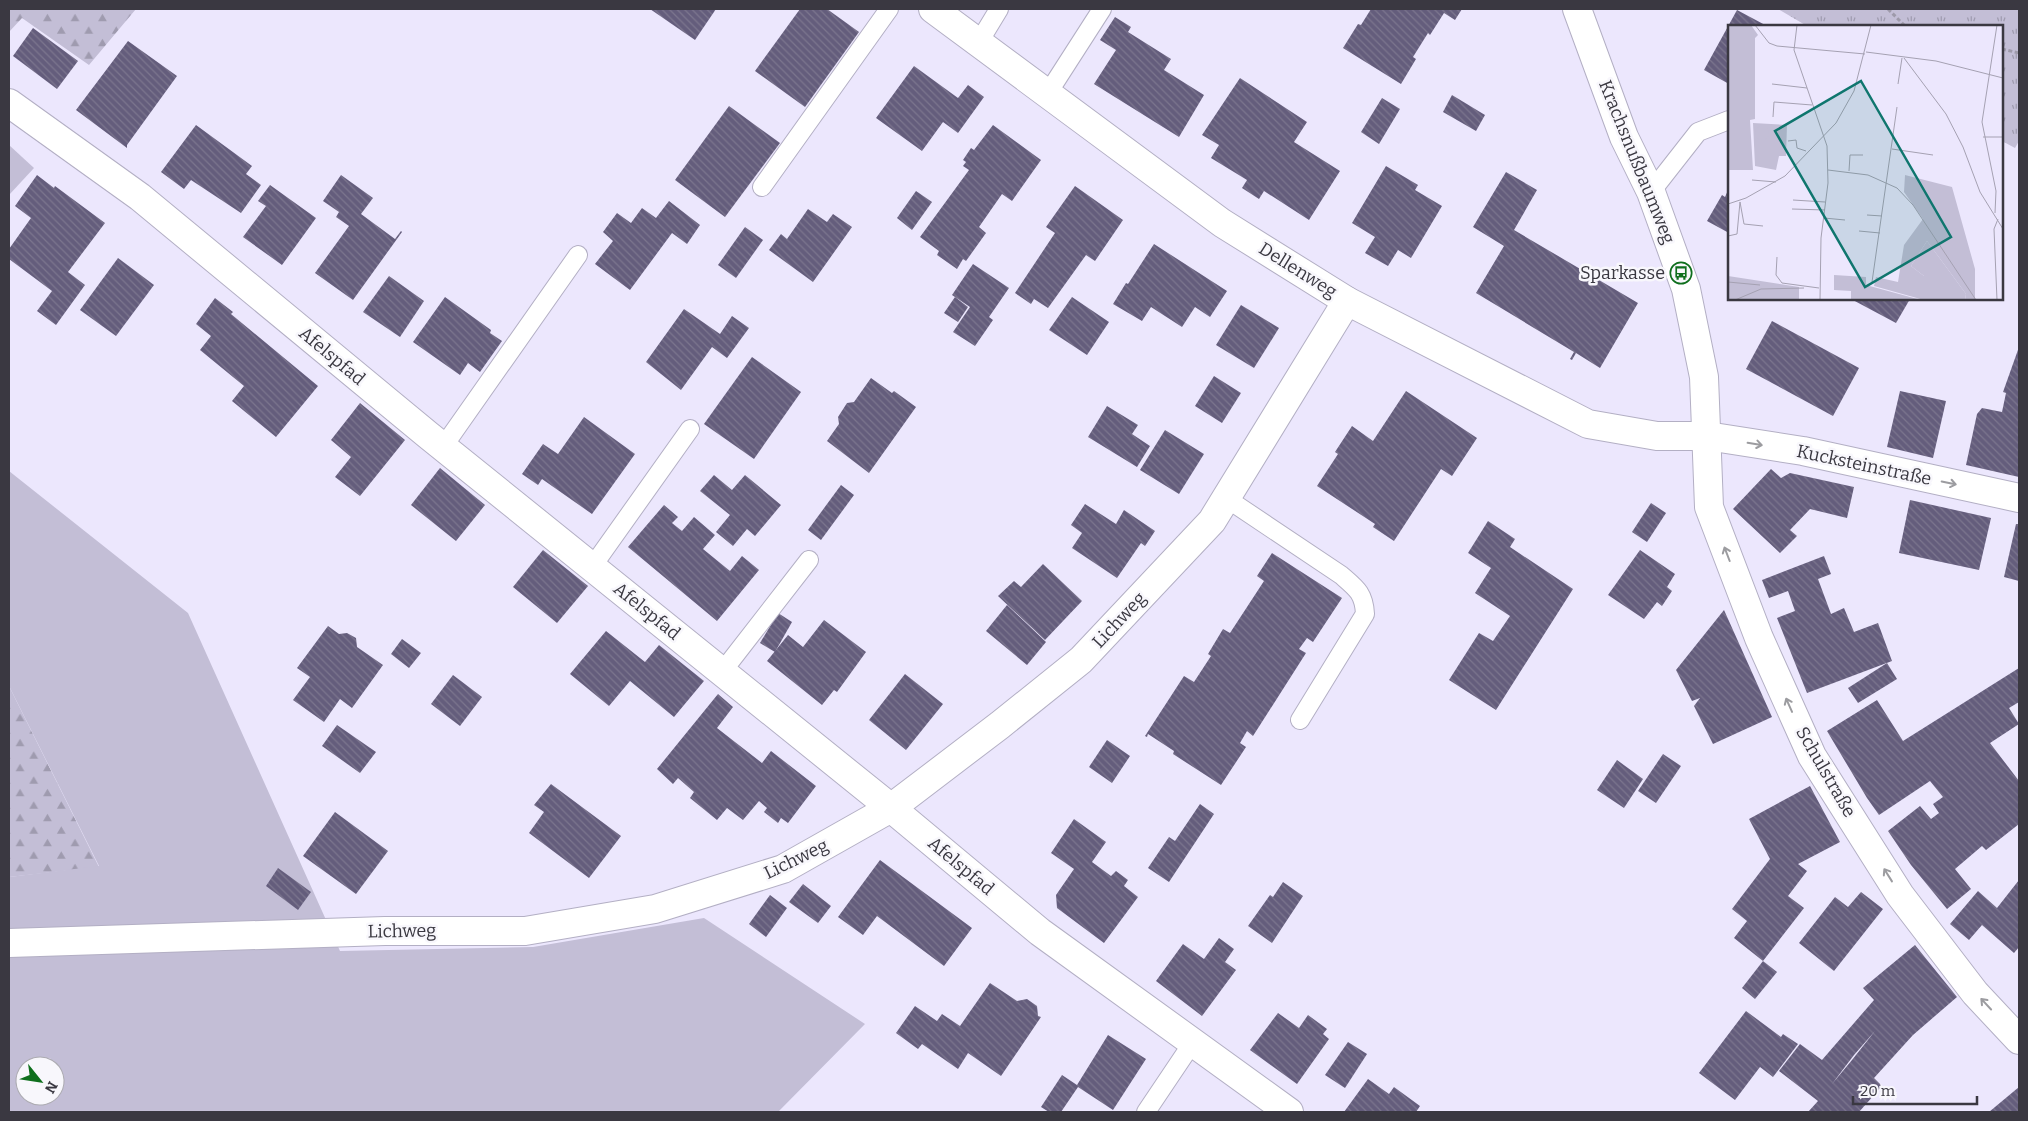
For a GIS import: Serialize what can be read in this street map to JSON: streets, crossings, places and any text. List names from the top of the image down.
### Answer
{
  "streets": {
    "street": [
      "Krachsnußbaumweg",
      "Dellenweg",
      "Afelspfad",
      "Kucksteinstraße",
      "Lichweg",
      "Schulstraße"
    ]
  },
  "crossings": [
    ["Krachsnußbaumweg", "Dellenweg"],
    ["Krachsnußbaumweg", "Kucksteinstraße"],
    ["Krachsnußbaumweg", "Schulstraße"],
    ["Dellenweg", "Kucksteinstraße"],
    ["Dellenweg", "Lichweg"],
    ["Dellenweg", "Schulstraße"],
    ["Afelspfad", "Lichweg"],
    ["Kucksteinstraße", "Schulstraße"]
  ],
  "one_way": ["Kucksteinstraße", "Schulstraße"],
  "places": {
    "bus stop": ["Sparkasse"]
  },
  "scale_bar": "20 m",
  "north": "bottom right"
}
